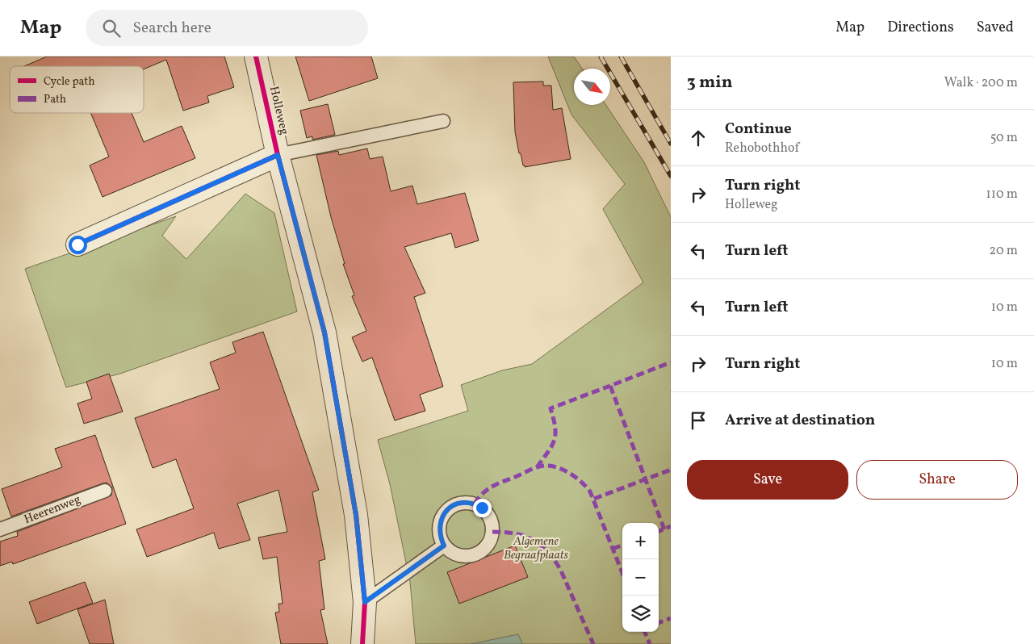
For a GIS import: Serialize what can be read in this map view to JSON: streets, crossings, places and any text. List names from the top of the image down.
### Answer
{
  "streets": {
    "street": ["Holleweg"],
    "lane": ["Heerenweg"]
  },
  "parks": ["Algemene Begraafplaats"],
  "legend": ["Cycle path", "Path"],
  "north": "bottom right",
  "page": {
    "header": "Map",
    "search": "Search here",
    "nav": ["Map", "Directions", "Saved"],
    "heading": ["3 min", "Walk · 200 m"],
    "list": [
      ["Continue", "Rehobothhof", "50 m"],
      ["Turn right", "Holleweg", "110 m"],
      ["Turn left", "20 m"],
      ["Turn left", "10 m"],
      ["Turn right", "10 m"],
      "Arrive at destination"
    ],
    "buttons": ["Save", "Share"],
    "map_buttons": ["+", "−"]
  }
}
